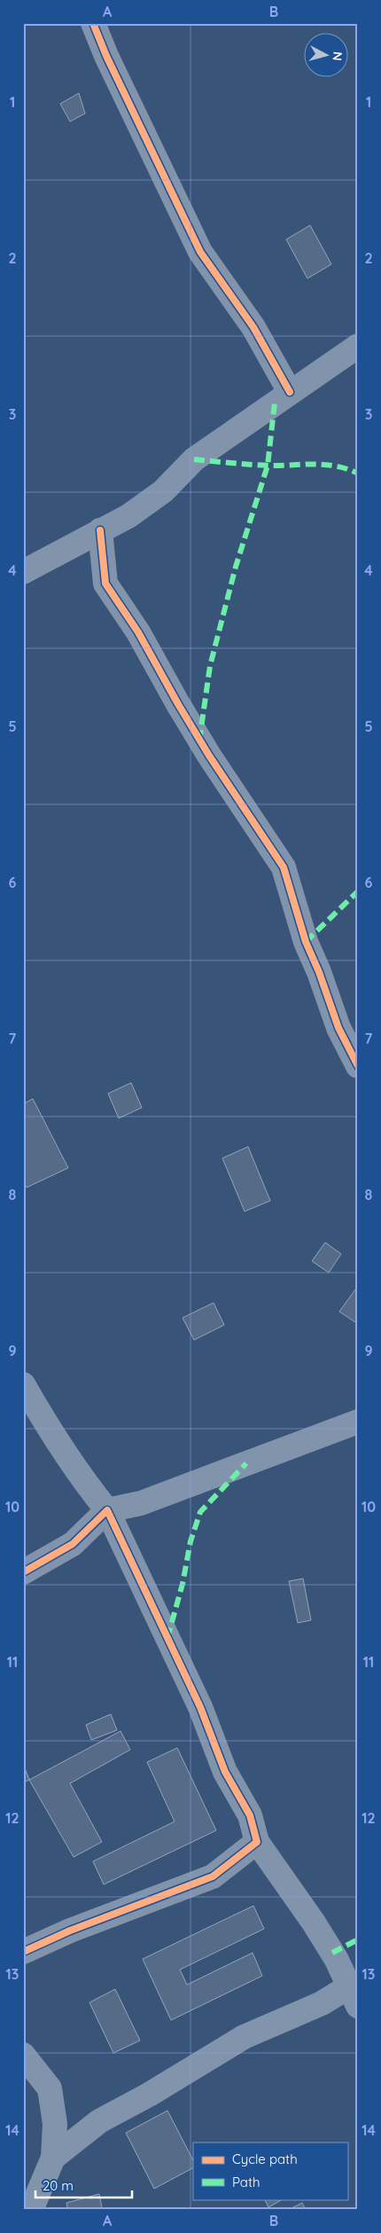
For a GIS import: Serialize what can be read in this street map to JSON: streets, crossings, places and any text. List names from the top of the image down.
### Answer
{
  "legend": ["Cycle path", "Path"],
  "scale_bar": "20 m",
  "north": "right",
  "grid": {
    "columns": ["A", "B"],
    "rows": [
      "1",
      "2",
      "3",
      "4",
      "5",
      "6",
      "7",
      "8",
      "9",
      "10",
      "11",
      "12",
      "13",
      "14"
    ]
  }
}
